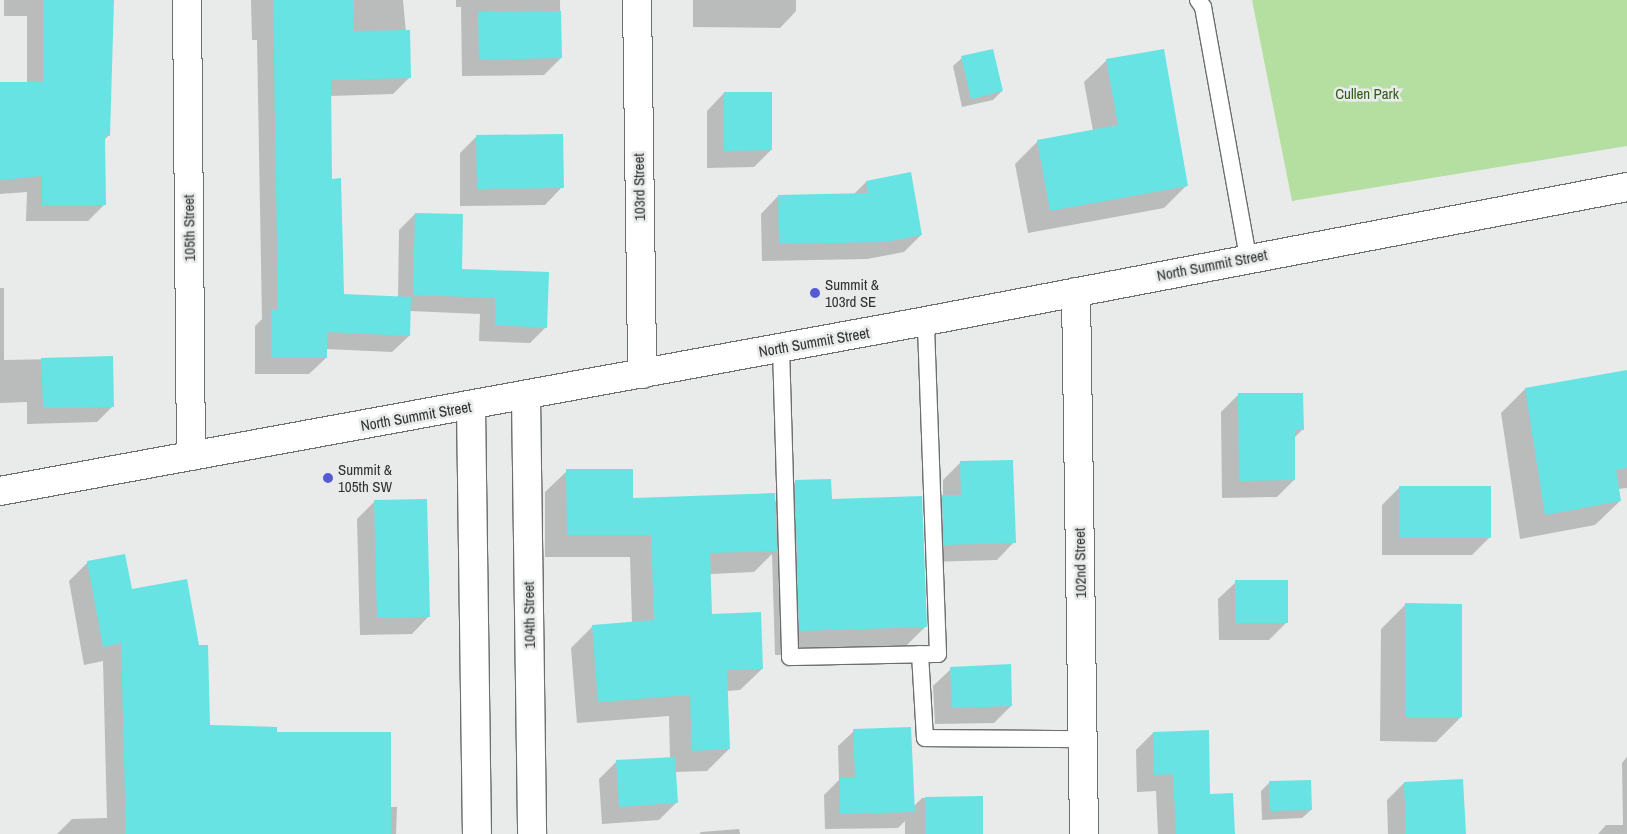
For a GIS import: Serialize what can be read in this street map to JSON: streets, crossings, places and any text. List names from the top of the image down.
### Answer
{
  "streets": {
    "street": [
      "103rd Street",
      "105th Street",
      "North Summit Street",
      "102nd Street",
      "104th Street"
    ]
  },
  "crossings": [
    ["103rd Street", "North Summit Street"],
    ["105th Street", "North Summit Street"],
    ["North Summit Street", "102nd Street"],
    ["North Summit Street", "104th Street"]
  ],
  "parks": ["Cullen Park"],
  "places": ["Summit & 103rd SE", "Summit & 105th SW"]
}
